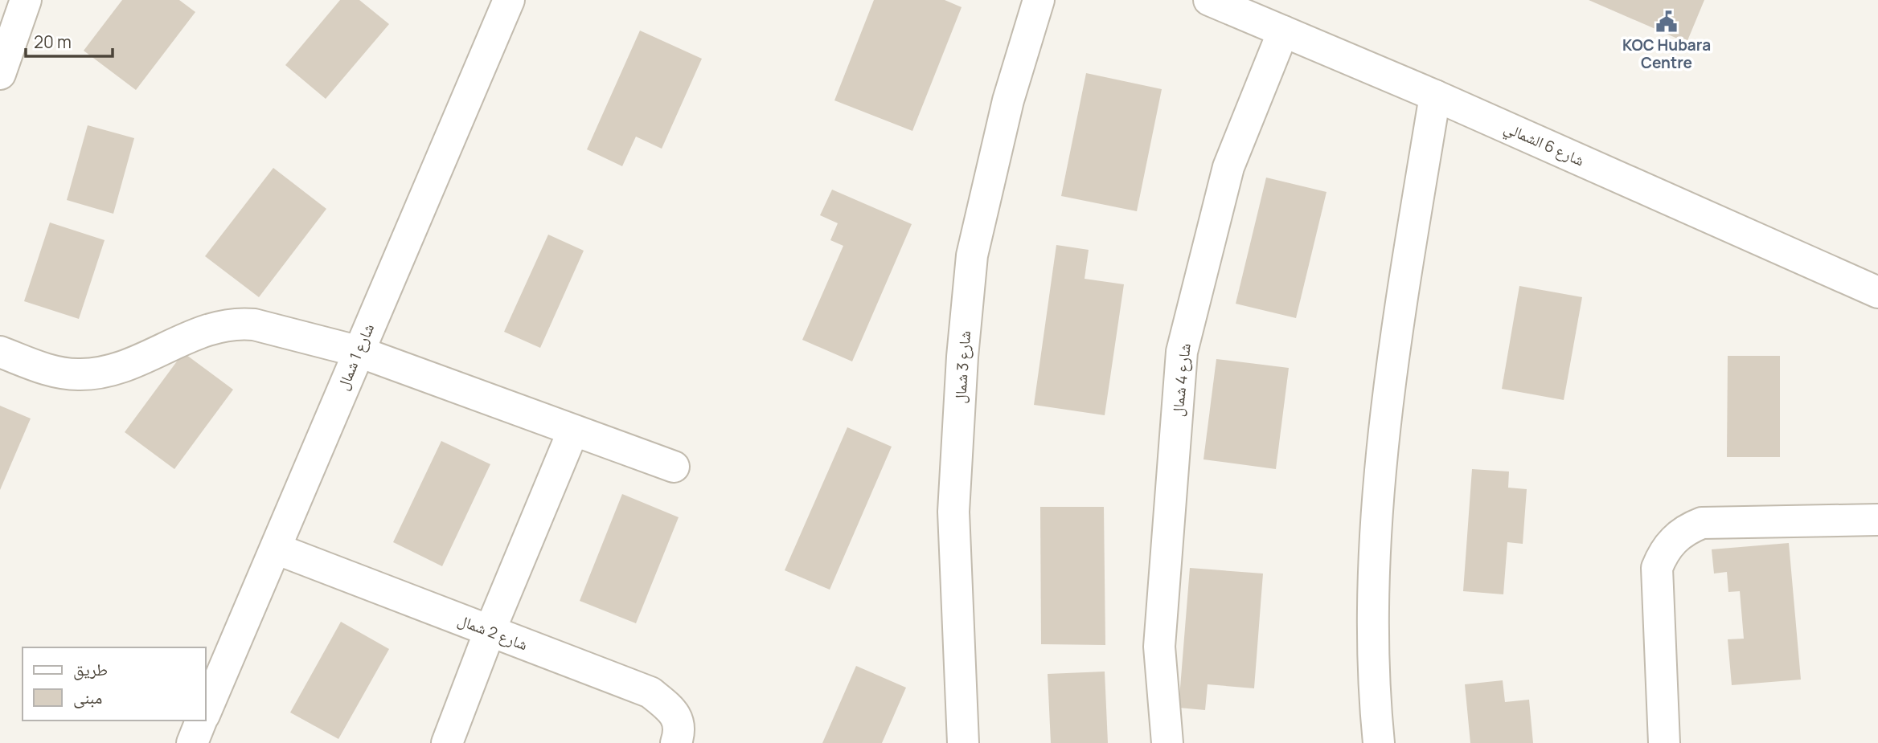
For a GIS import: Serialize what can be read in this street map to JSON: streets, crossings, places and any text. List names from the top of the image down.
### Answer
{
  "streets": {
    "street": [
      "شارع 6 الشمالي",
      "شارع 1 شمال",
      "شارع 3 شمال",
      "شارع 4 شمال",
      "شارع 2 شمال"
    ]
  },
  "crossings": [
    ["شارع 6 الشمالي", "شارع 4 شمال"],
    ["شارع 1 شمال", "شارع 2 شمال"]
  ],
  "places": {
    "public building": ["KOC Hubara Centre"]
  },
  "legend": ["طريق", "مبنى"],
  "scale_bar": "20 m"
}
